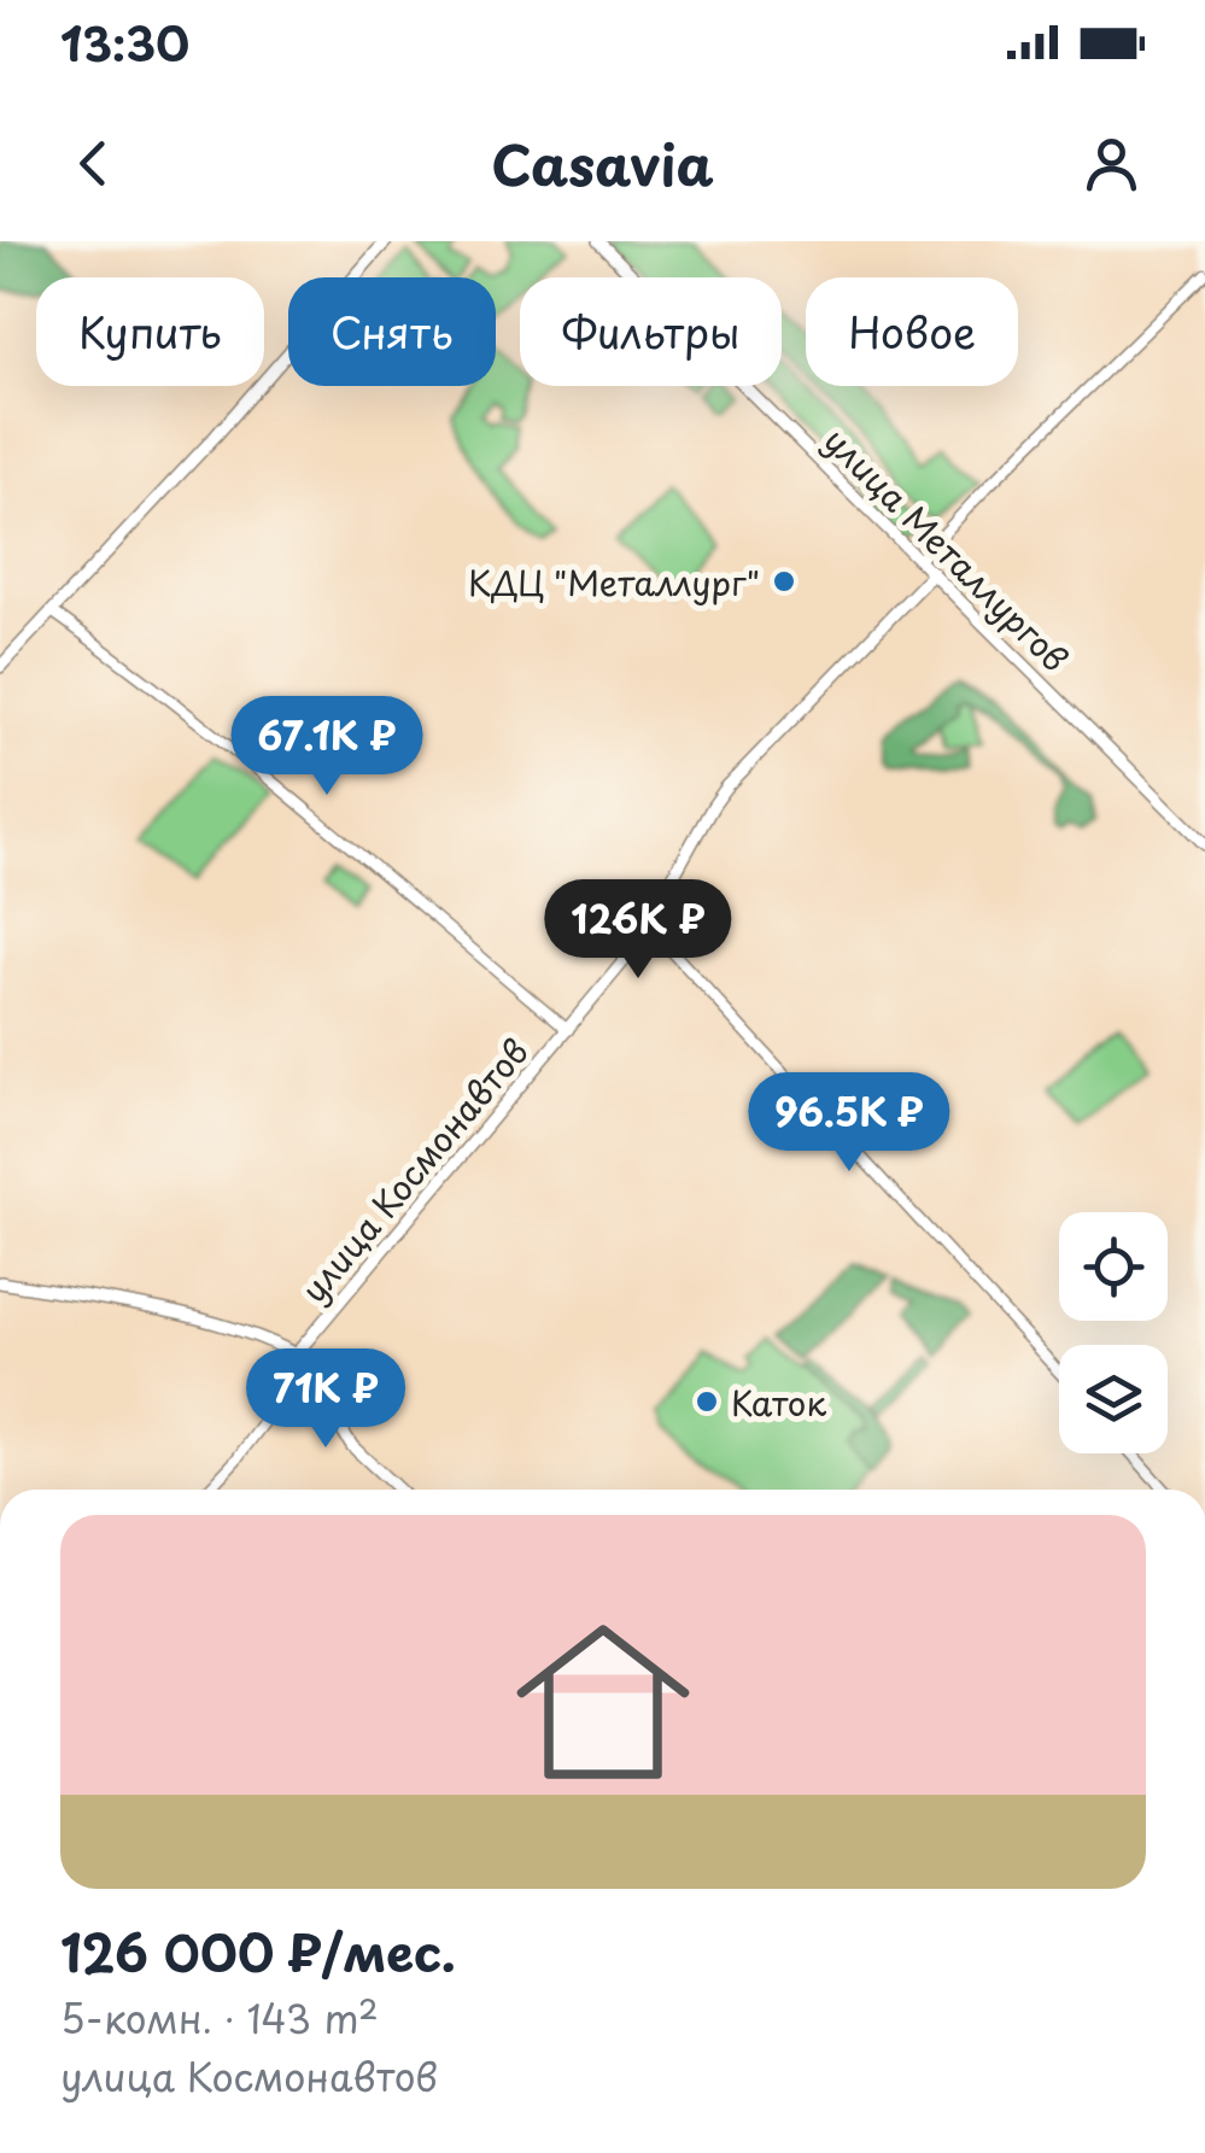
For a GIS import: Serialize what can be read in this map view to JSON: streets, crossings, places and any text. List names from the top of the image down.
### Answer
{
  "streets": {
    "main road": ["улица Металлургов", "улица Космонавтов"]
  },
  "crossings": [
    ["улица Металлургов", "улица Космонавтов"]
  ],
  "places": ["КДЦ \"Металлург\"", "Каток"],
  "page": {
    "status": "13:30",
    "header": "Casavia",
    "chip": [
      "Купить",
      "Снять",
      "Фильтры",
      "Новое"
    ],
    "price": [
      "67.1K ₽",
      "126K ₽",
      "96.5K ₽",
      "71K ₽"
    ],
    "list": [
      {
        "name": "126 000 ₽/мес.",
        "note": "5-комн. · 143 m² · улица Космонавтов"
      }
    ]
  }
}
